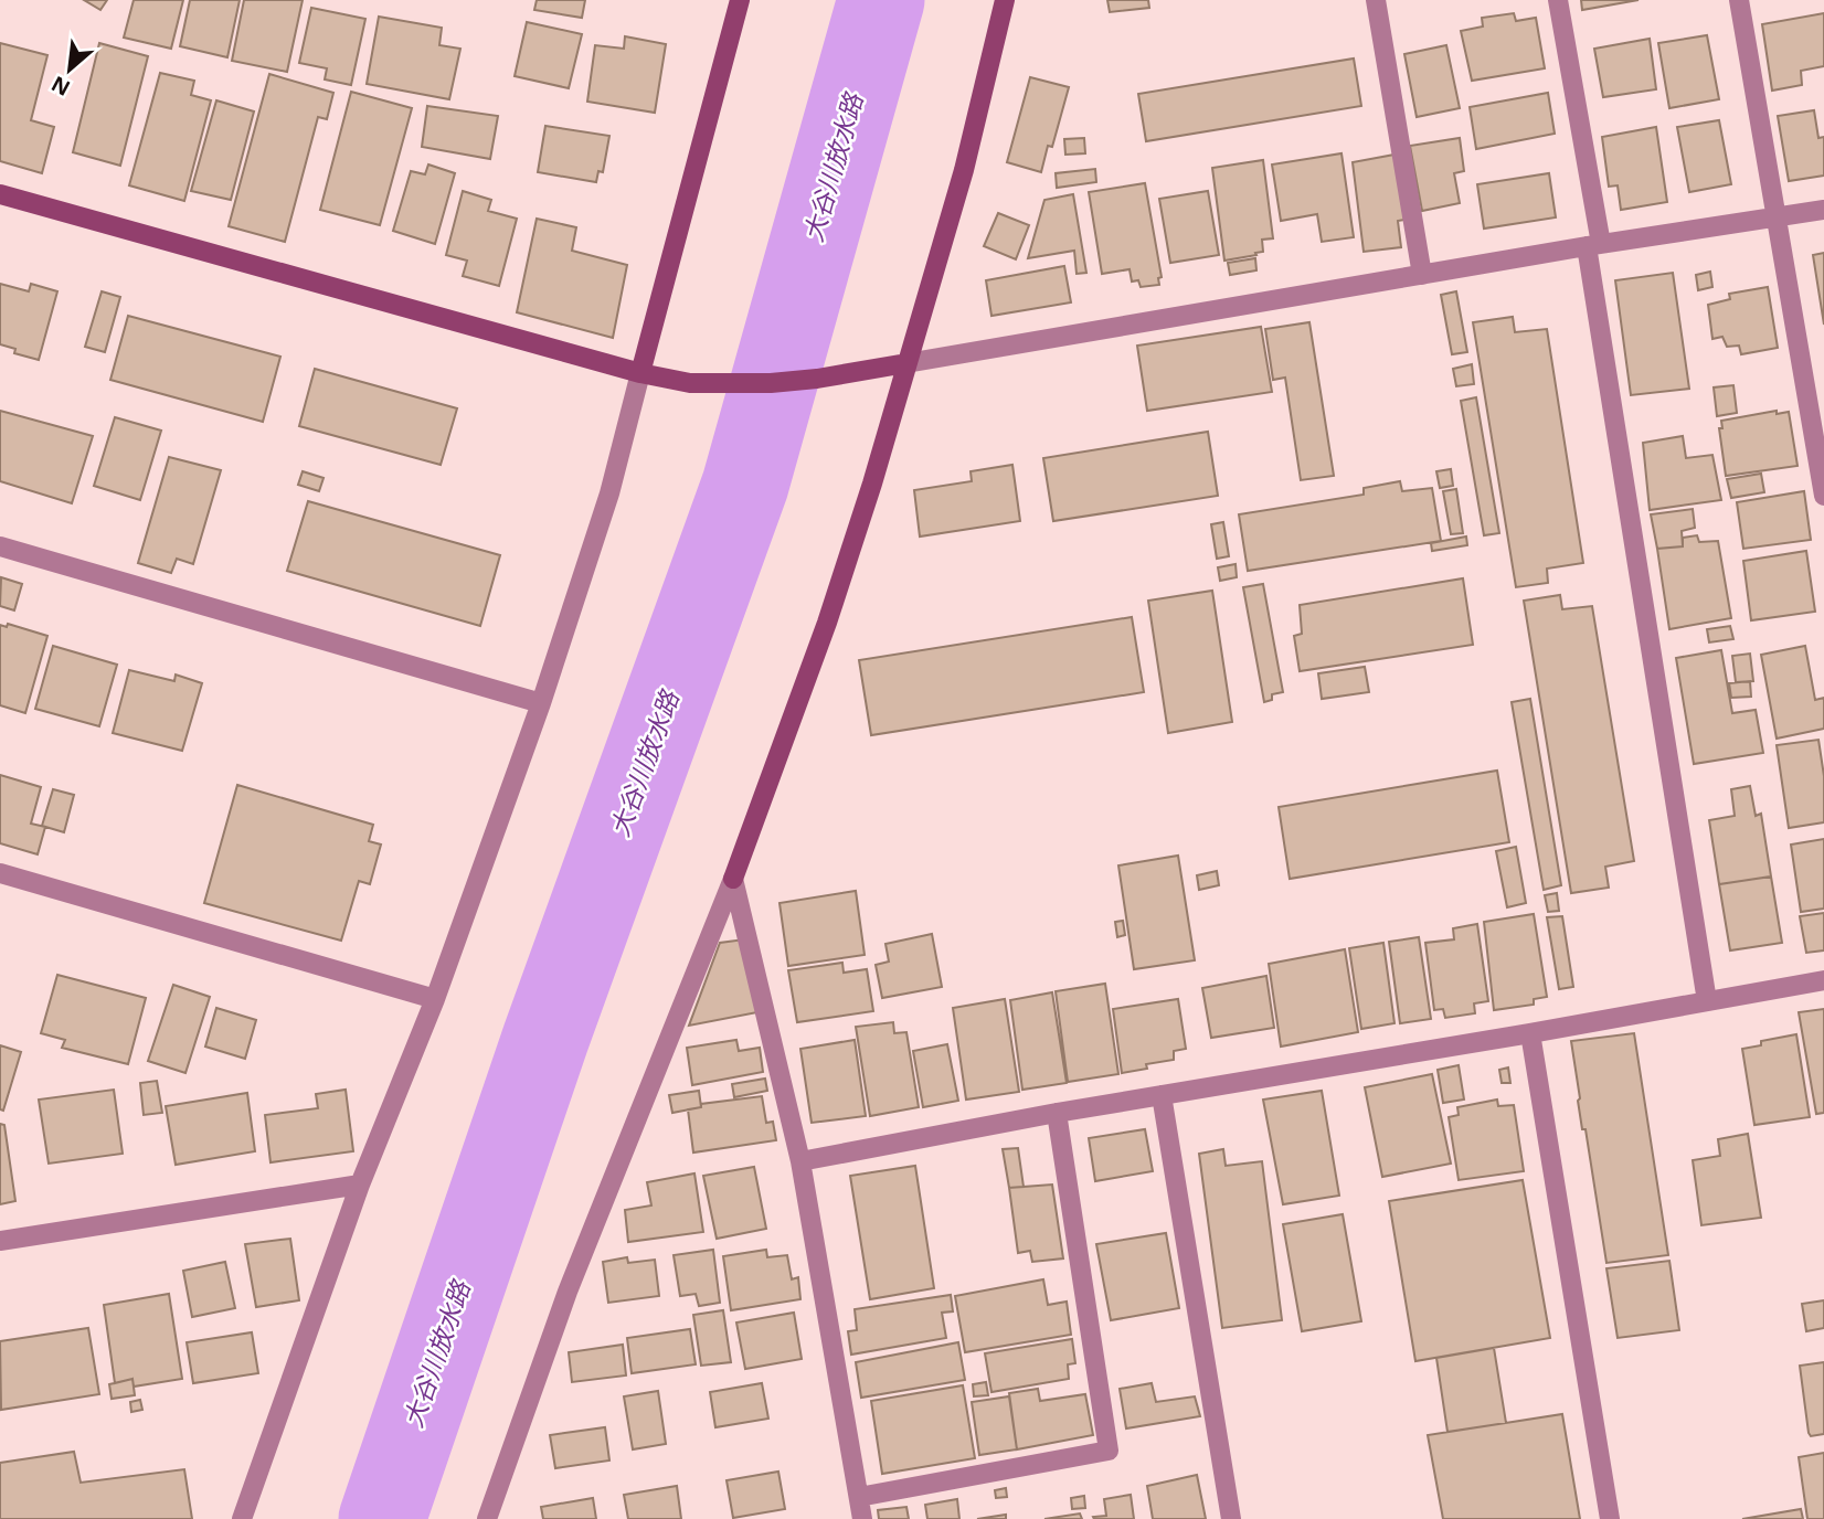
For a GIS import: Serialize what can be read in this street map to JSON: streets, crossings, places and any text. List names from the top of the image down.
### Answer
{
  "water": ["大谷川放水路"],
  "north": "bottom left"
}
